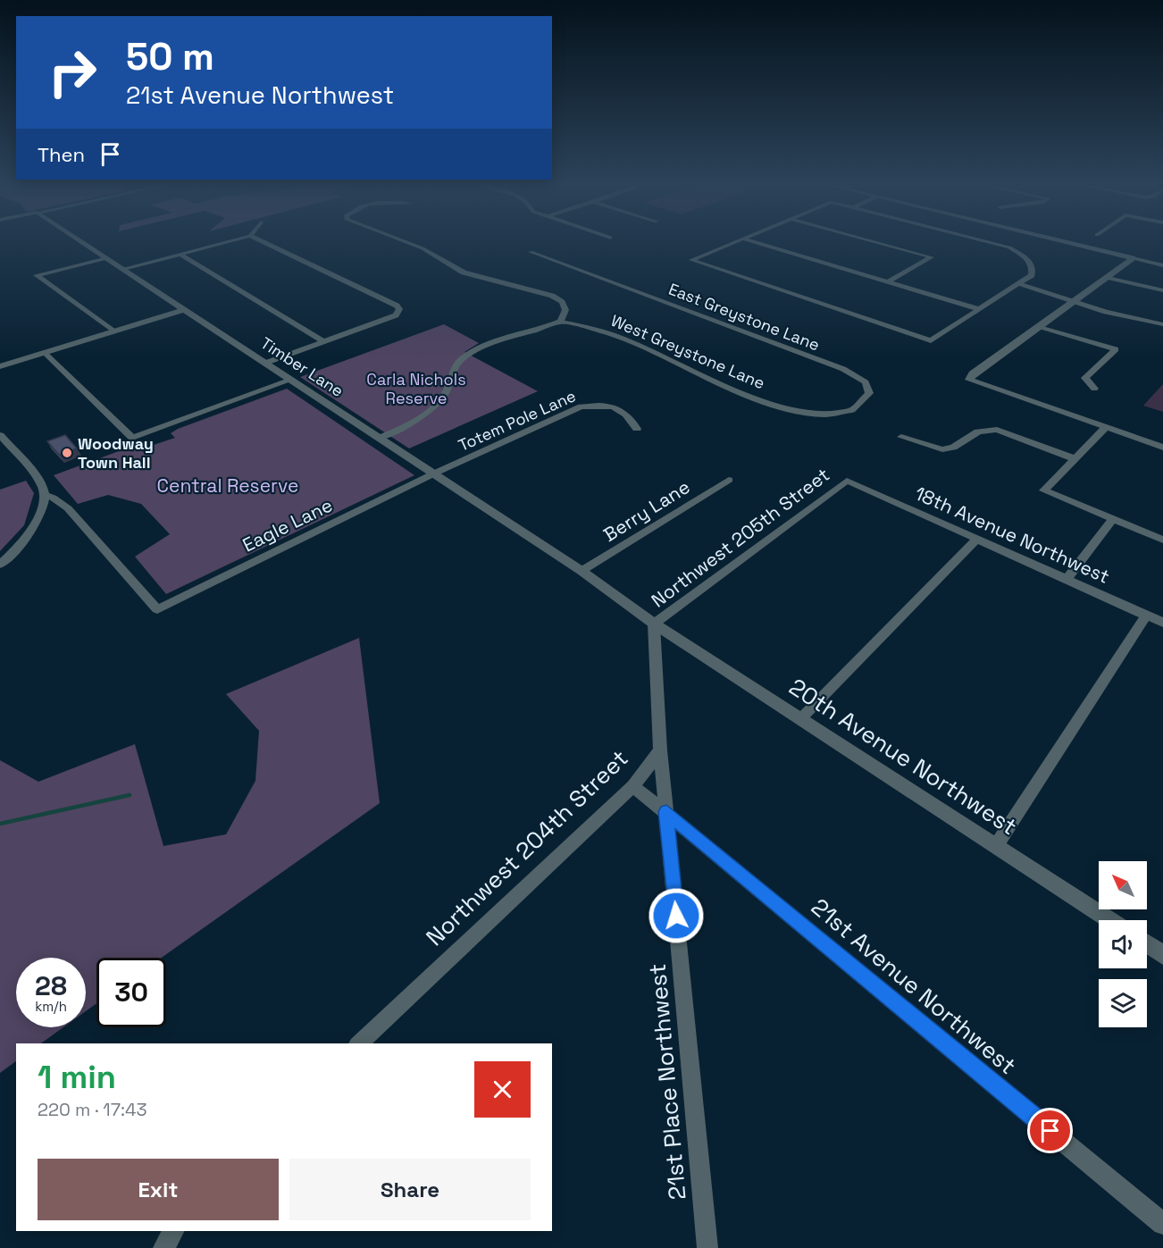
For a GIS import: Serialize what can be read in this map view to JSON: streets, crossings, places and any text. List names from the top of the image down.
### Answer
{
  "streets": {
    "street": [
      "East Greystone Lane",
      "West Greystone Lane",
      "Timber Lane",
      "Totem Pole Lane",
      "Berry Lane",
      "Eagle Lane",
      "18th Avenue Northwest",
      "Northwest 205th Street",
      "20th Avenue Northwest",
      "Northwest 204th Street",
      "21st Avenue Northwest",
      "21st Place Northwest"
    ]
  },
  "crossings": [
    ["East Greystone Lane", "West Greystone Lane"],
    ["Timber Lane", "Totem Pole Lane"],
    ["Timber Lane", "Berry Lane"],
    ["Timber Lane", "Eagle Lane"],
    ["Timber Lane", "Northwest 205th Street"],
    ["Timber Lane", "20th Avenue Northwest"],
    ["Totem Pole Lane", "Eagle Lane"],
    ["18th Avenue Northwest", "Northwest 205th Street"],
    ["Northwest 205th Street", "20th Avenue Northwest"],
    ["Northwest 204th Street", "21st Avenue Northwest"],
    ["Northwest 204th Street", "21st Place Northwest"],
    ["21st Avenue Northwest", "21st Place Northwest"]
  ],
  "parks": ["Carla Nichols Reserve", "Central Reserve"],
  "places": ["Woodway Town Hall"],
  "north": "top left",
  "page": {
    "turn": ["50 m", "21st Avenue Northwest"],
    "then": "Then",
    "speed": "28 km/h",
    "limit": "30",
    "heading": ["1 min", "220 m · 17:43"],
    "buttons": ["Exit", "Share"]
  }
}
